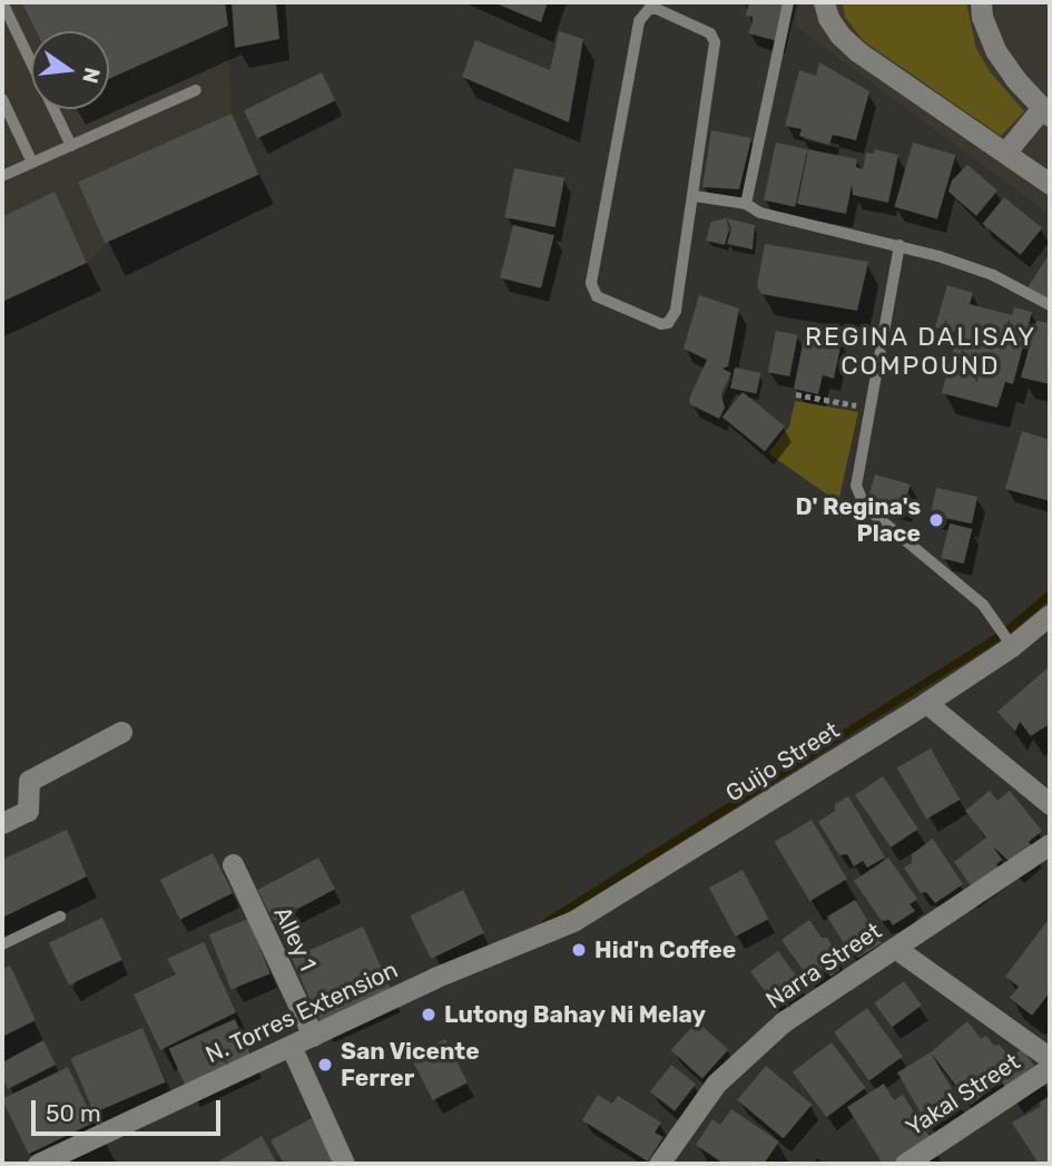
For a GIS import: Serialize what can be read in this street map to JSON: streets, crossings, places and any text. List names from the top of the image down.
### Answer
{
  "streets": {
    "street": [
      "Guijo Street",
      "Alley 1",
      "Narra Street",
      "N. Torres Extension",
      "Yakal Street"
    ]
  },
  "crossings": [
    ["Guijo Street", "N. Torres Extension"],
    ["Alley 1", "N. Torres Extension"]
  ],
  "districts": ["REGINA DALISAY COMPOUND"],
  "places": [
    "D' Regina's Place",
    "Hid'n Coffee",
    "Lutong Bahay Ni Melay",
    "San Vicente Ferrer"
  ],
  "scale_bar": "50 m",
  "north": "right"
}
